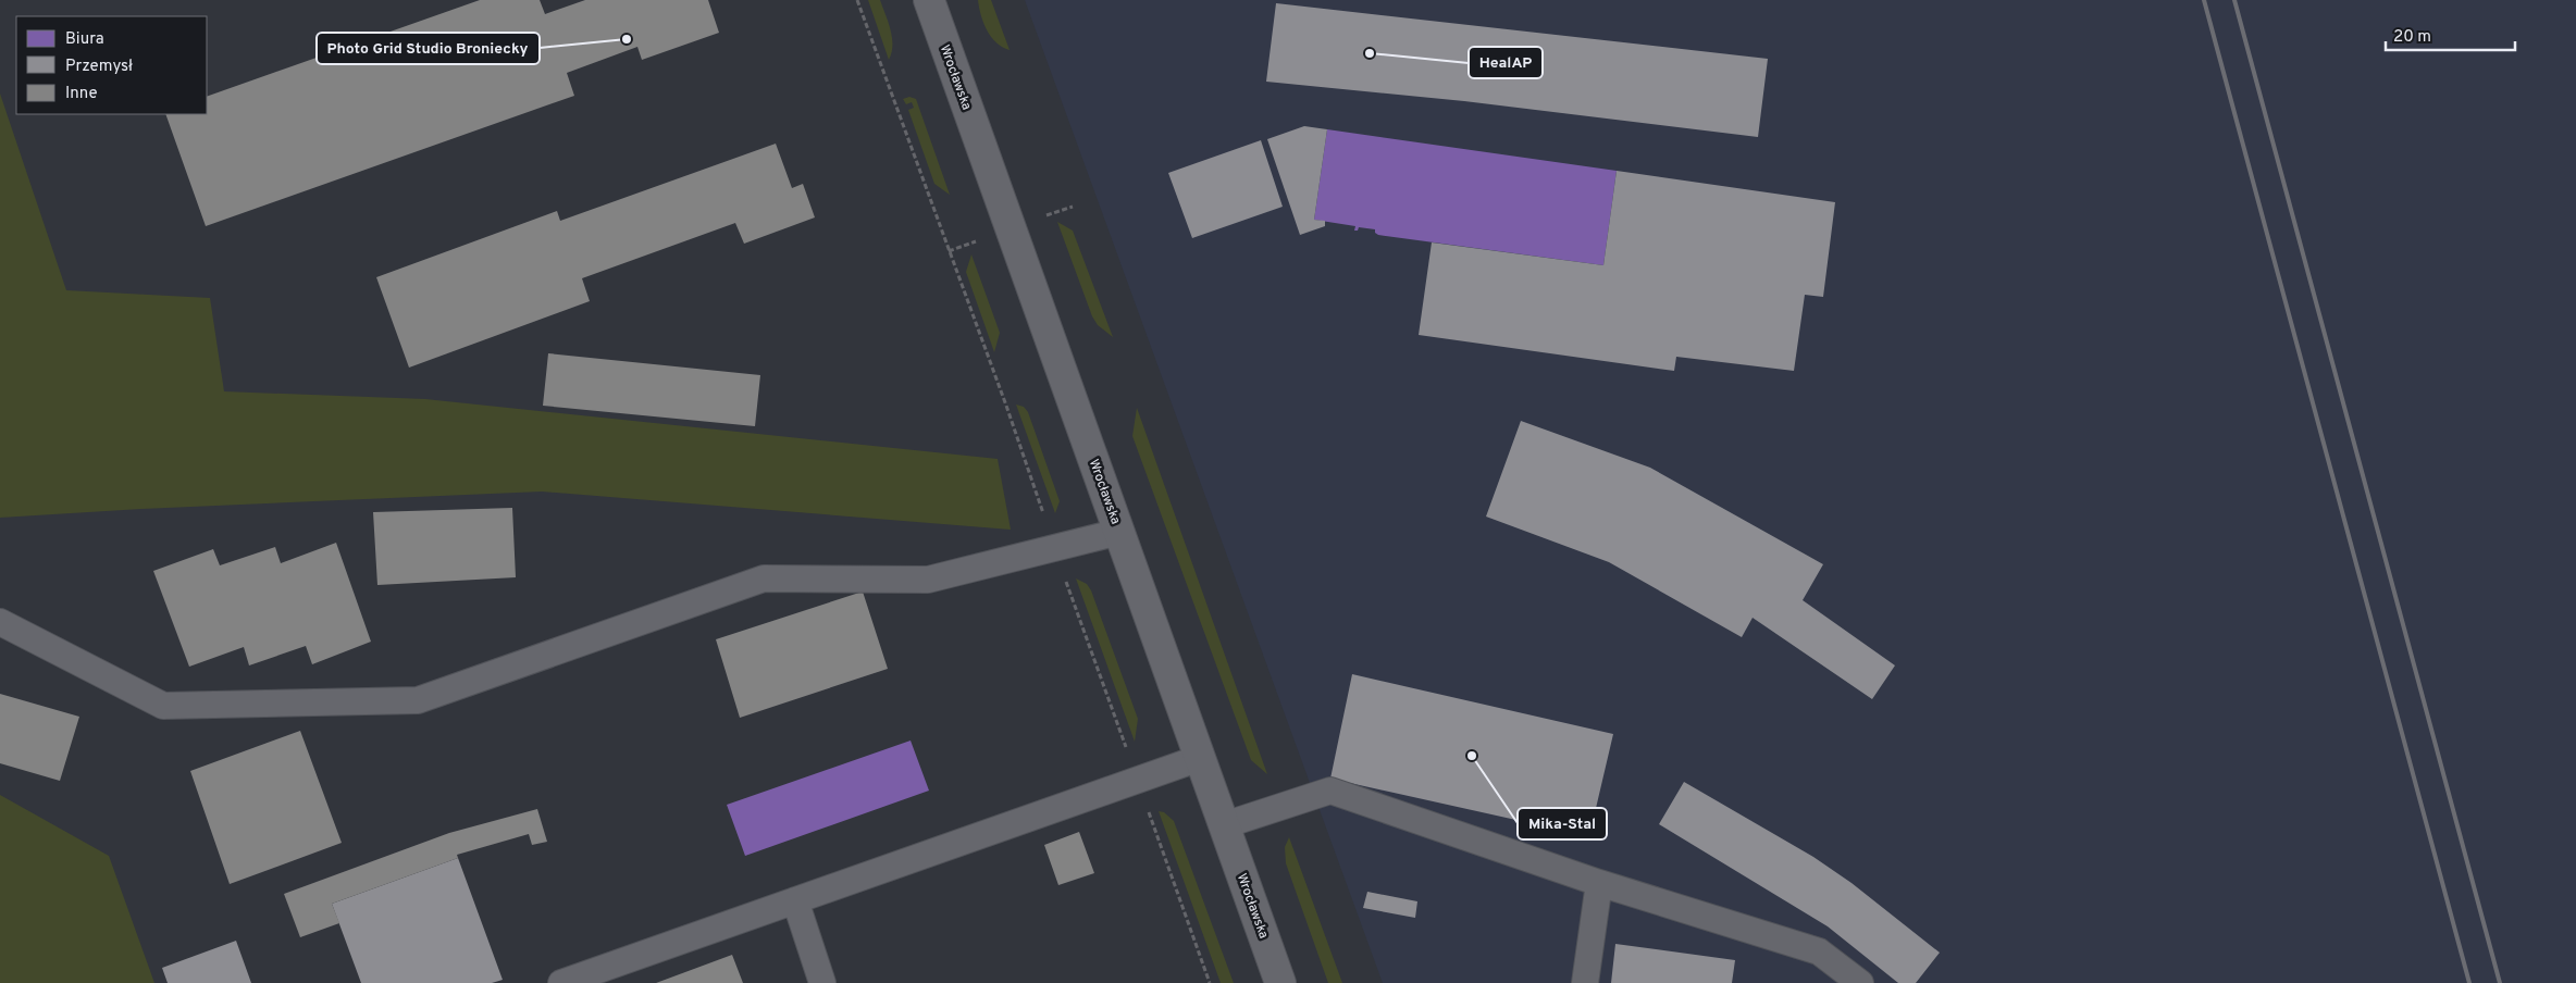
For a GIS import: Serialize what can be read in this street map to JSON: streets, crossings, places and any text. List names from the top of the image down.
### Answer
{
  "streets": {
    "street": ["Wrocławska"]
  },
  "places": ["Photo Grid Studio Broniecky", "HealAP", "Mika-Stal"],
  "legend": ["Biura", "Przemysł", "Inne"],
  "scale_bar": "20 m"
}
